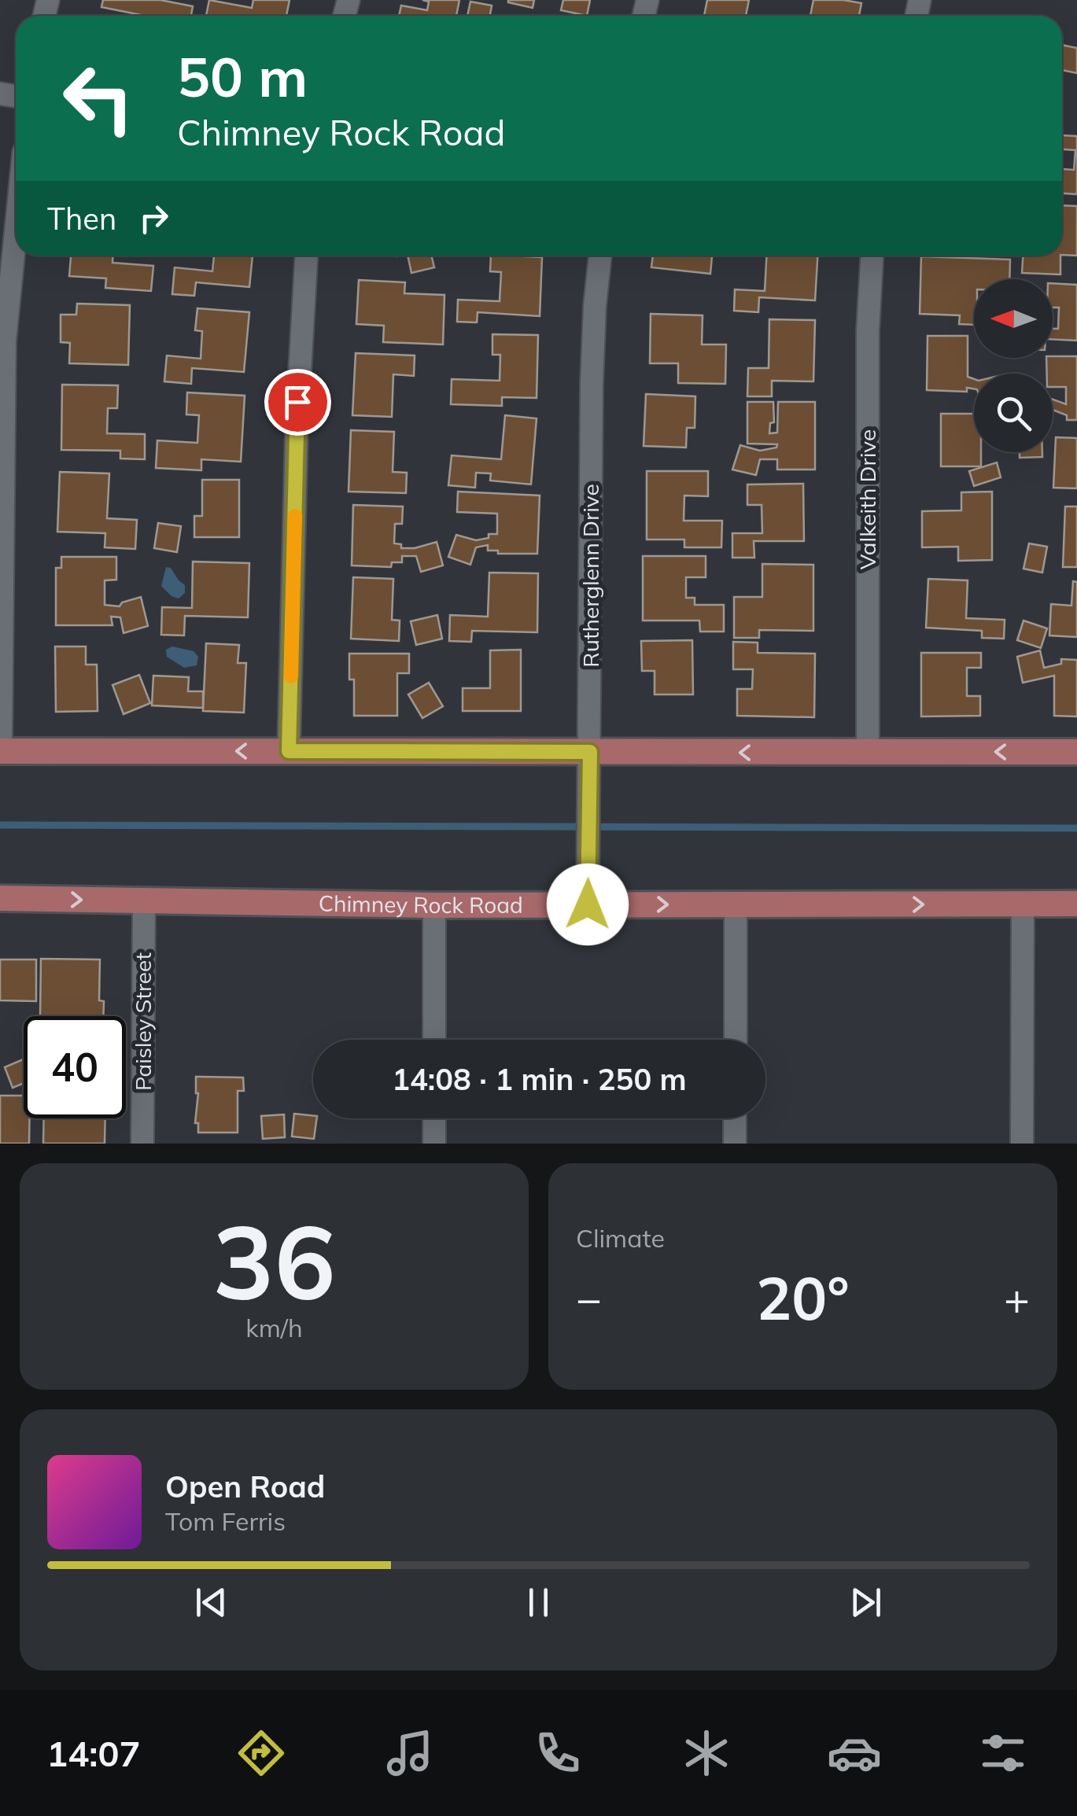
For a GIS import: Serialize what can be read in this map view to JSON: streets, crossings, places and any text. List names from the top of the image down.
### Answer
{
  "streets": {
    "main road": ["Chimney Rock Road"],
    "street": ["Valkeith Drive", "Rutherglenn Drive", "Paisley Street"]
  },
  "crossings": [
    ["Rutherglenn Drive", "Chimney Rock Road"],
    ["Chimney Rock Road", "Paisley Street"]
  ],
  "north": "left",
  "page": {
    "turn": ["50 m", "Chimney Rock Road"],
    "then": "Then",
    "limit": "40",
    "trip": "14:08 · 1 min · 250 m",
    "tile": [
      ["36", "km/h"],
      "Climate"
    ],
    "heat": ["−", "20°", "+"],
    "song": ["Open Road", "Tom Ferris"],
    "tabs": "14:07"
  }
}
